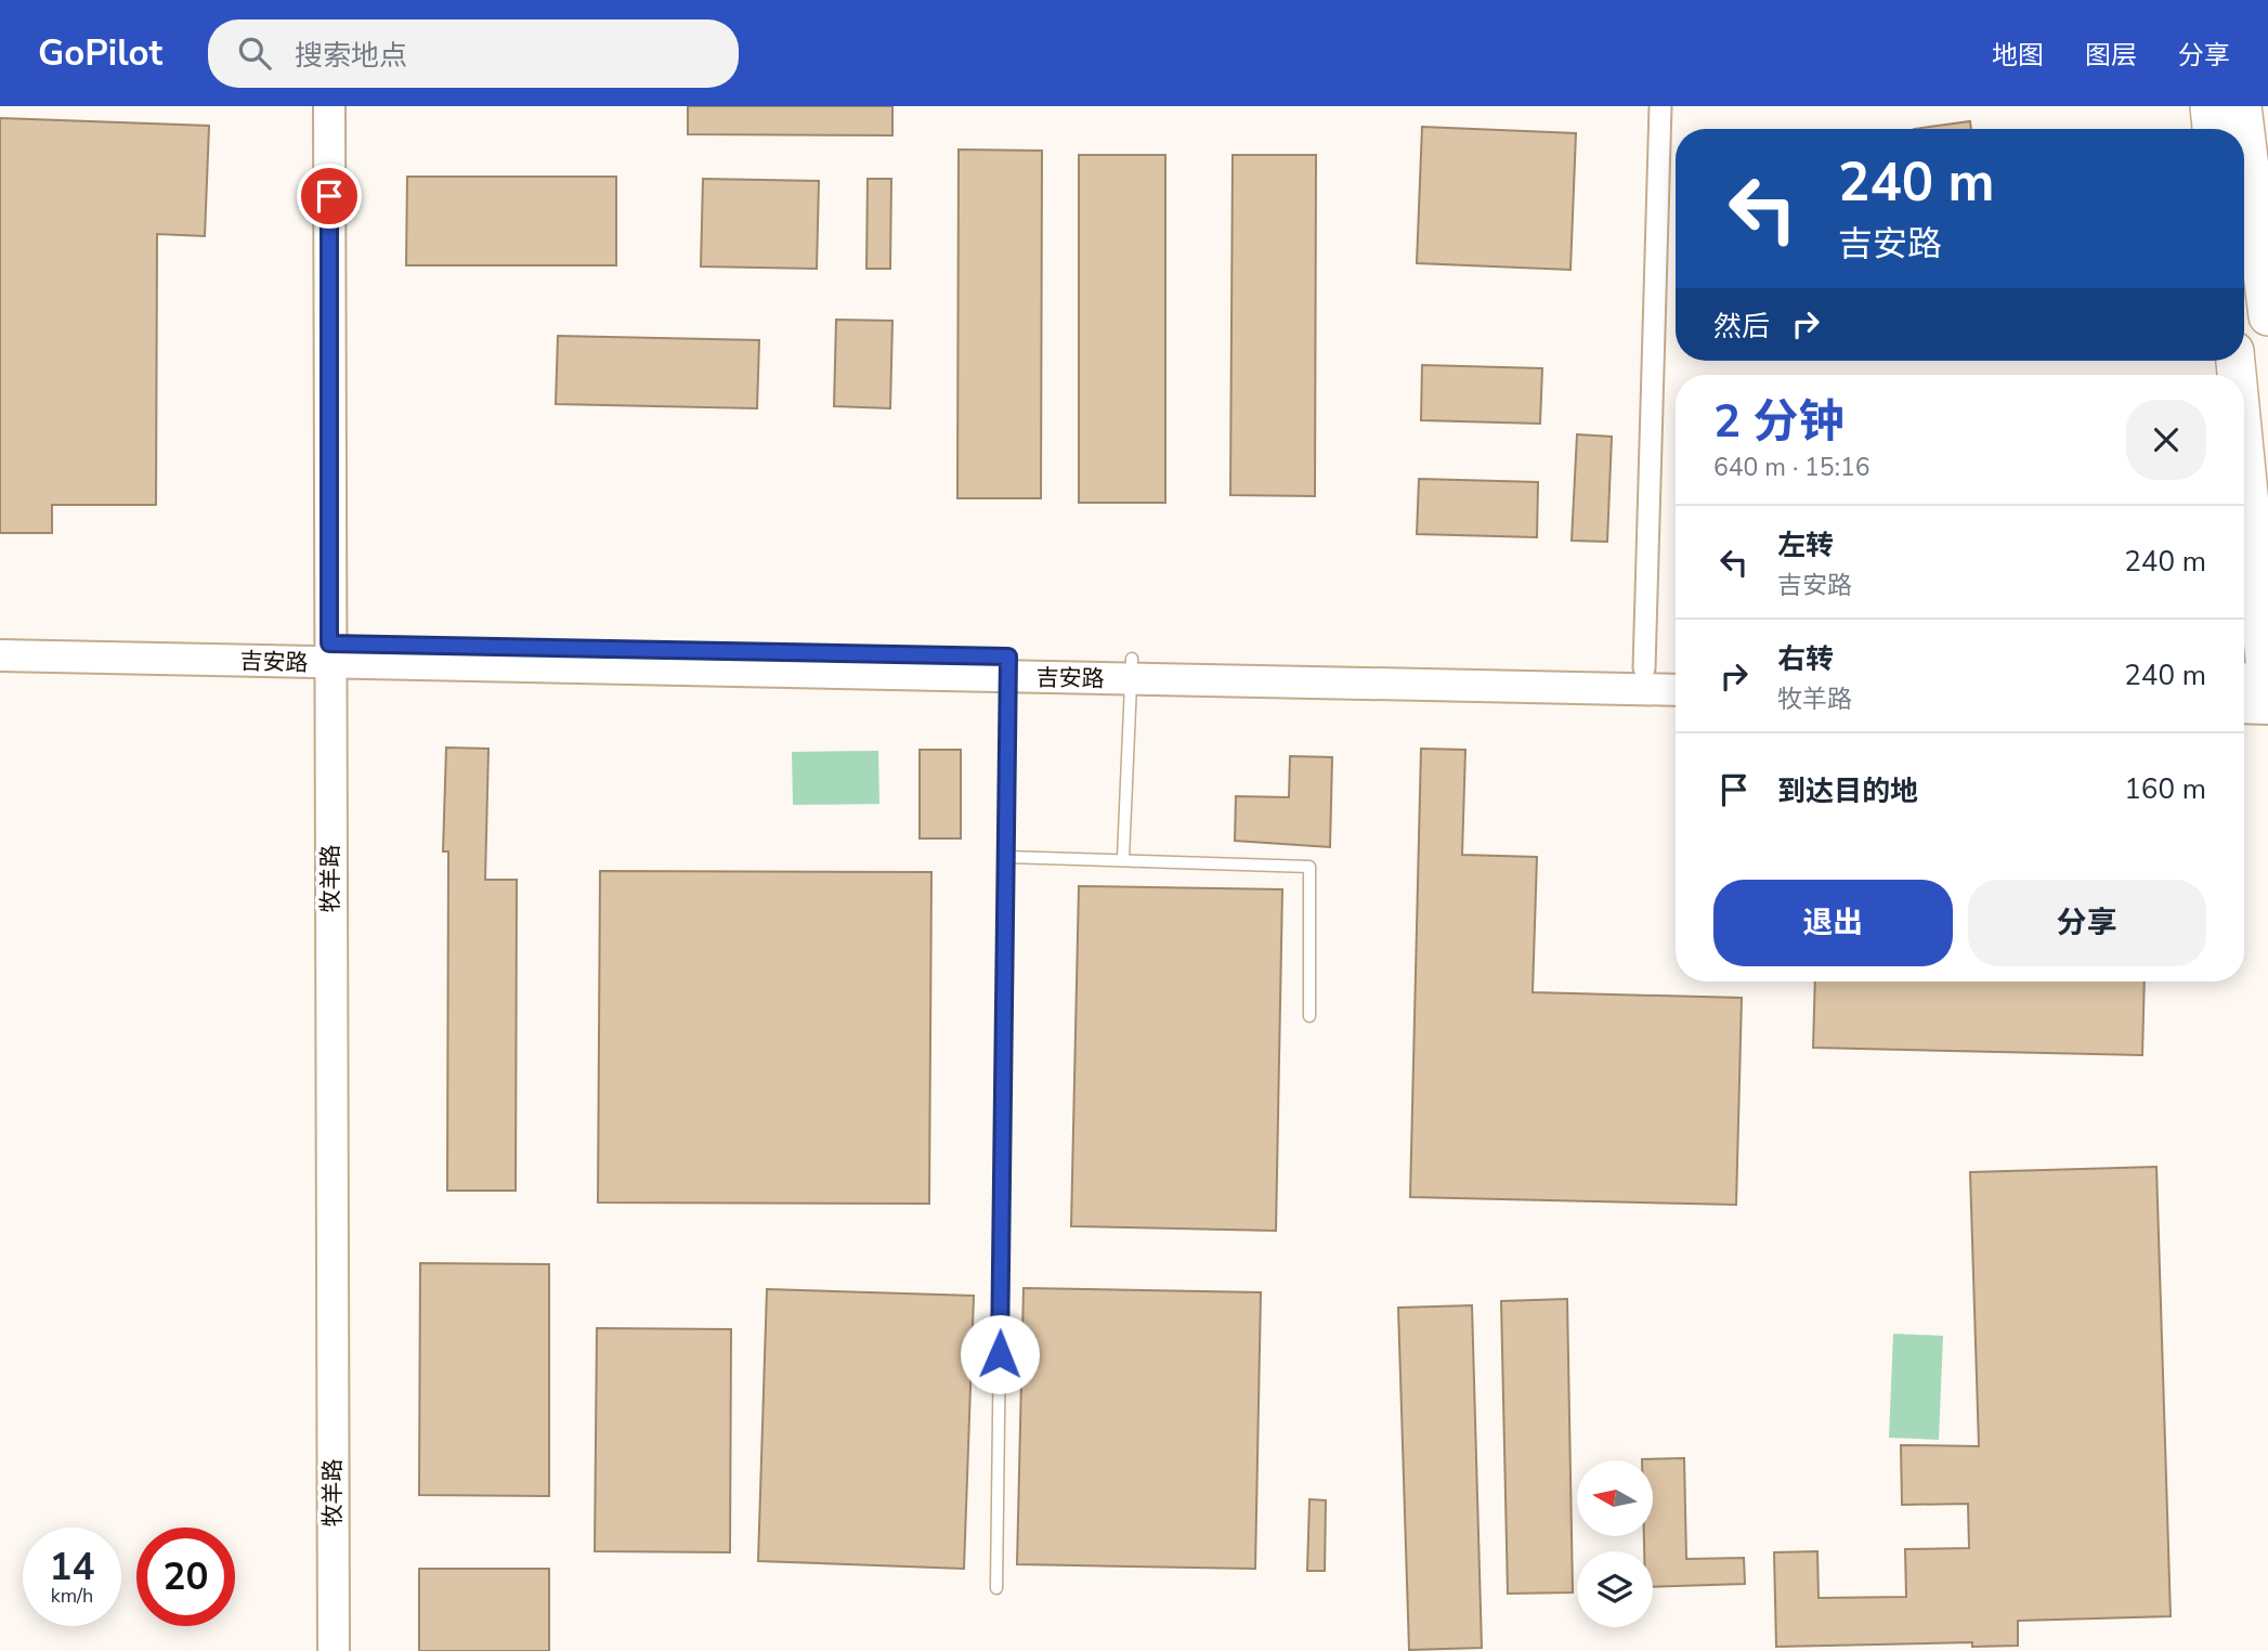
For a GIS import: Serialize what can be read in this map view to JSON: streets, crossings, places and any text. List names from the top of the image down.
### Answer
{
  "streets": {
    "street": ["吉安路", "牧羊路"]
  },
  "crossings": [
    ["吉安路", "牧羊路"]
  ],
  "north": "left",
  "page": {
    "header": "GoPilot",
    "search": "搜索地点",
    "nav": ["地图", "图层", "分享"],
    "turn": ["240 m", "吉安路"],
    "then": "然后",
    "heading": ["2 分钟", "640 m · 15:16"],
    "list": [
      {
        "name": "左转",
        "note": "吉安路",
        "value": "240 m"
      },
      {
        "name": "右转",
        "note": "牧羊路",
        "value": "240 m"
      },
      {
        "name": "到达目的地",
        "value": "160 m"
      }
    ],
    "buttons": ["退出", "分享"],
    "speed": "14 km/h",
    "limit": "20"
  }
}
